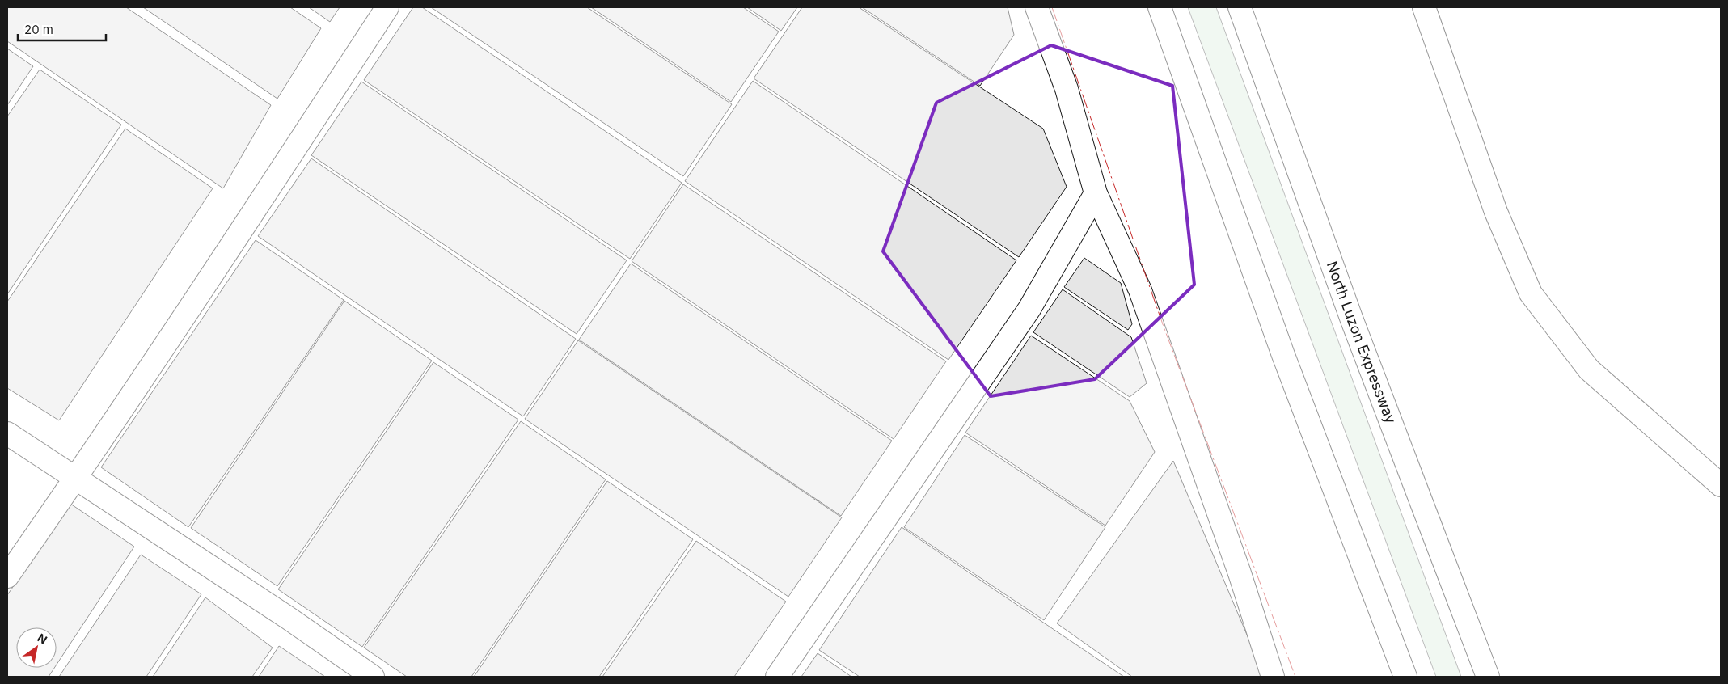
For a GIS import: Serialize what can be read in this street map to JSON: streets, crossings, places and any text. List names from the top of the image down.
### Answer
{
  "streets": {
    "main road": ["North Luzon Expressway"]
  },
  "scale_bar": "20 m",
  "north": "top right"
}
